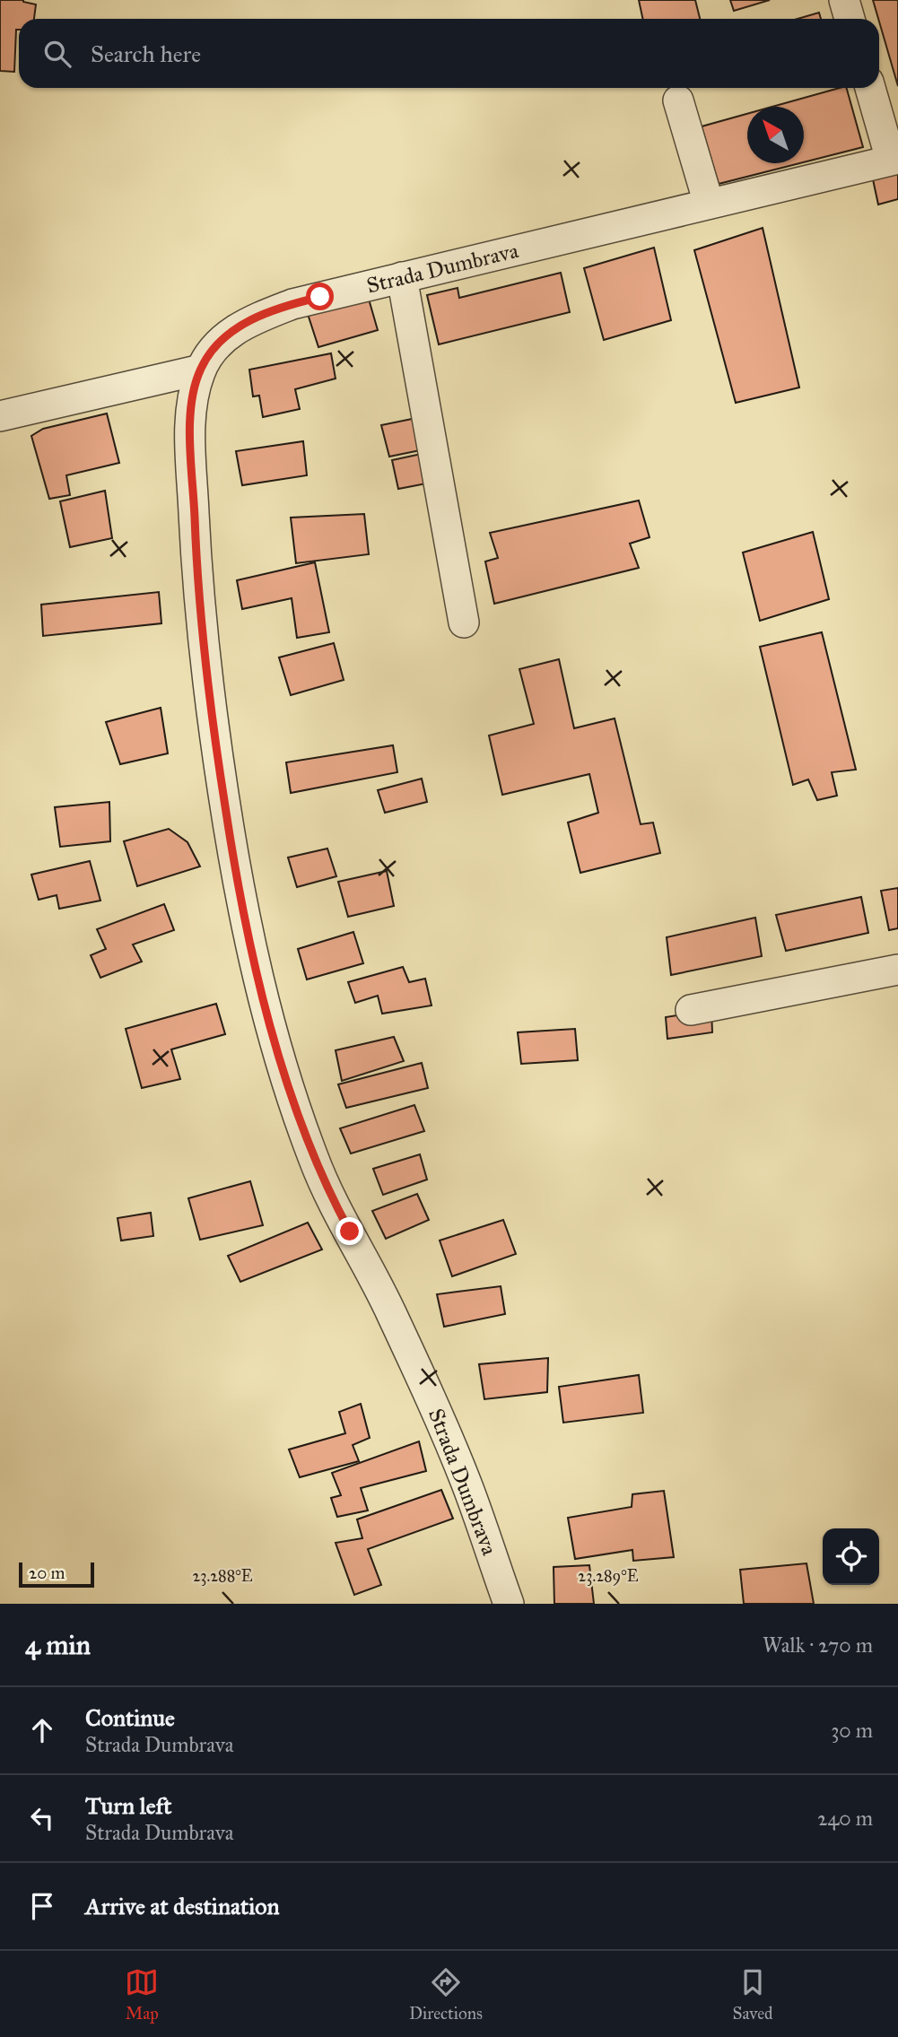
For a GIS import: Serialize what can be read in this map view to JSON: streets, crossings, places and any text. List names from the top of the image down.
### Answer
{
  "streets": {
    "street": ["Strada Dumbrava"]
  },
  "scale_bar": "20 m",
  "north": "top left",
  "page": {
    "search": "Search here",
    "scale": "20 m",
    "heading": ["4 min", "Walk · 270 m"],
    "list": [
      ["Continue", "Strada Dumbrava", "30 m"],
      ["Turn left", "Strada Dumbrava", "240 m"],
      "Arrive at destination"
    ],
    "nav": ["Map", "Directions", "Saved"]
  },
  "coordinates": ["23.288°E", "23.289°E"]
}
